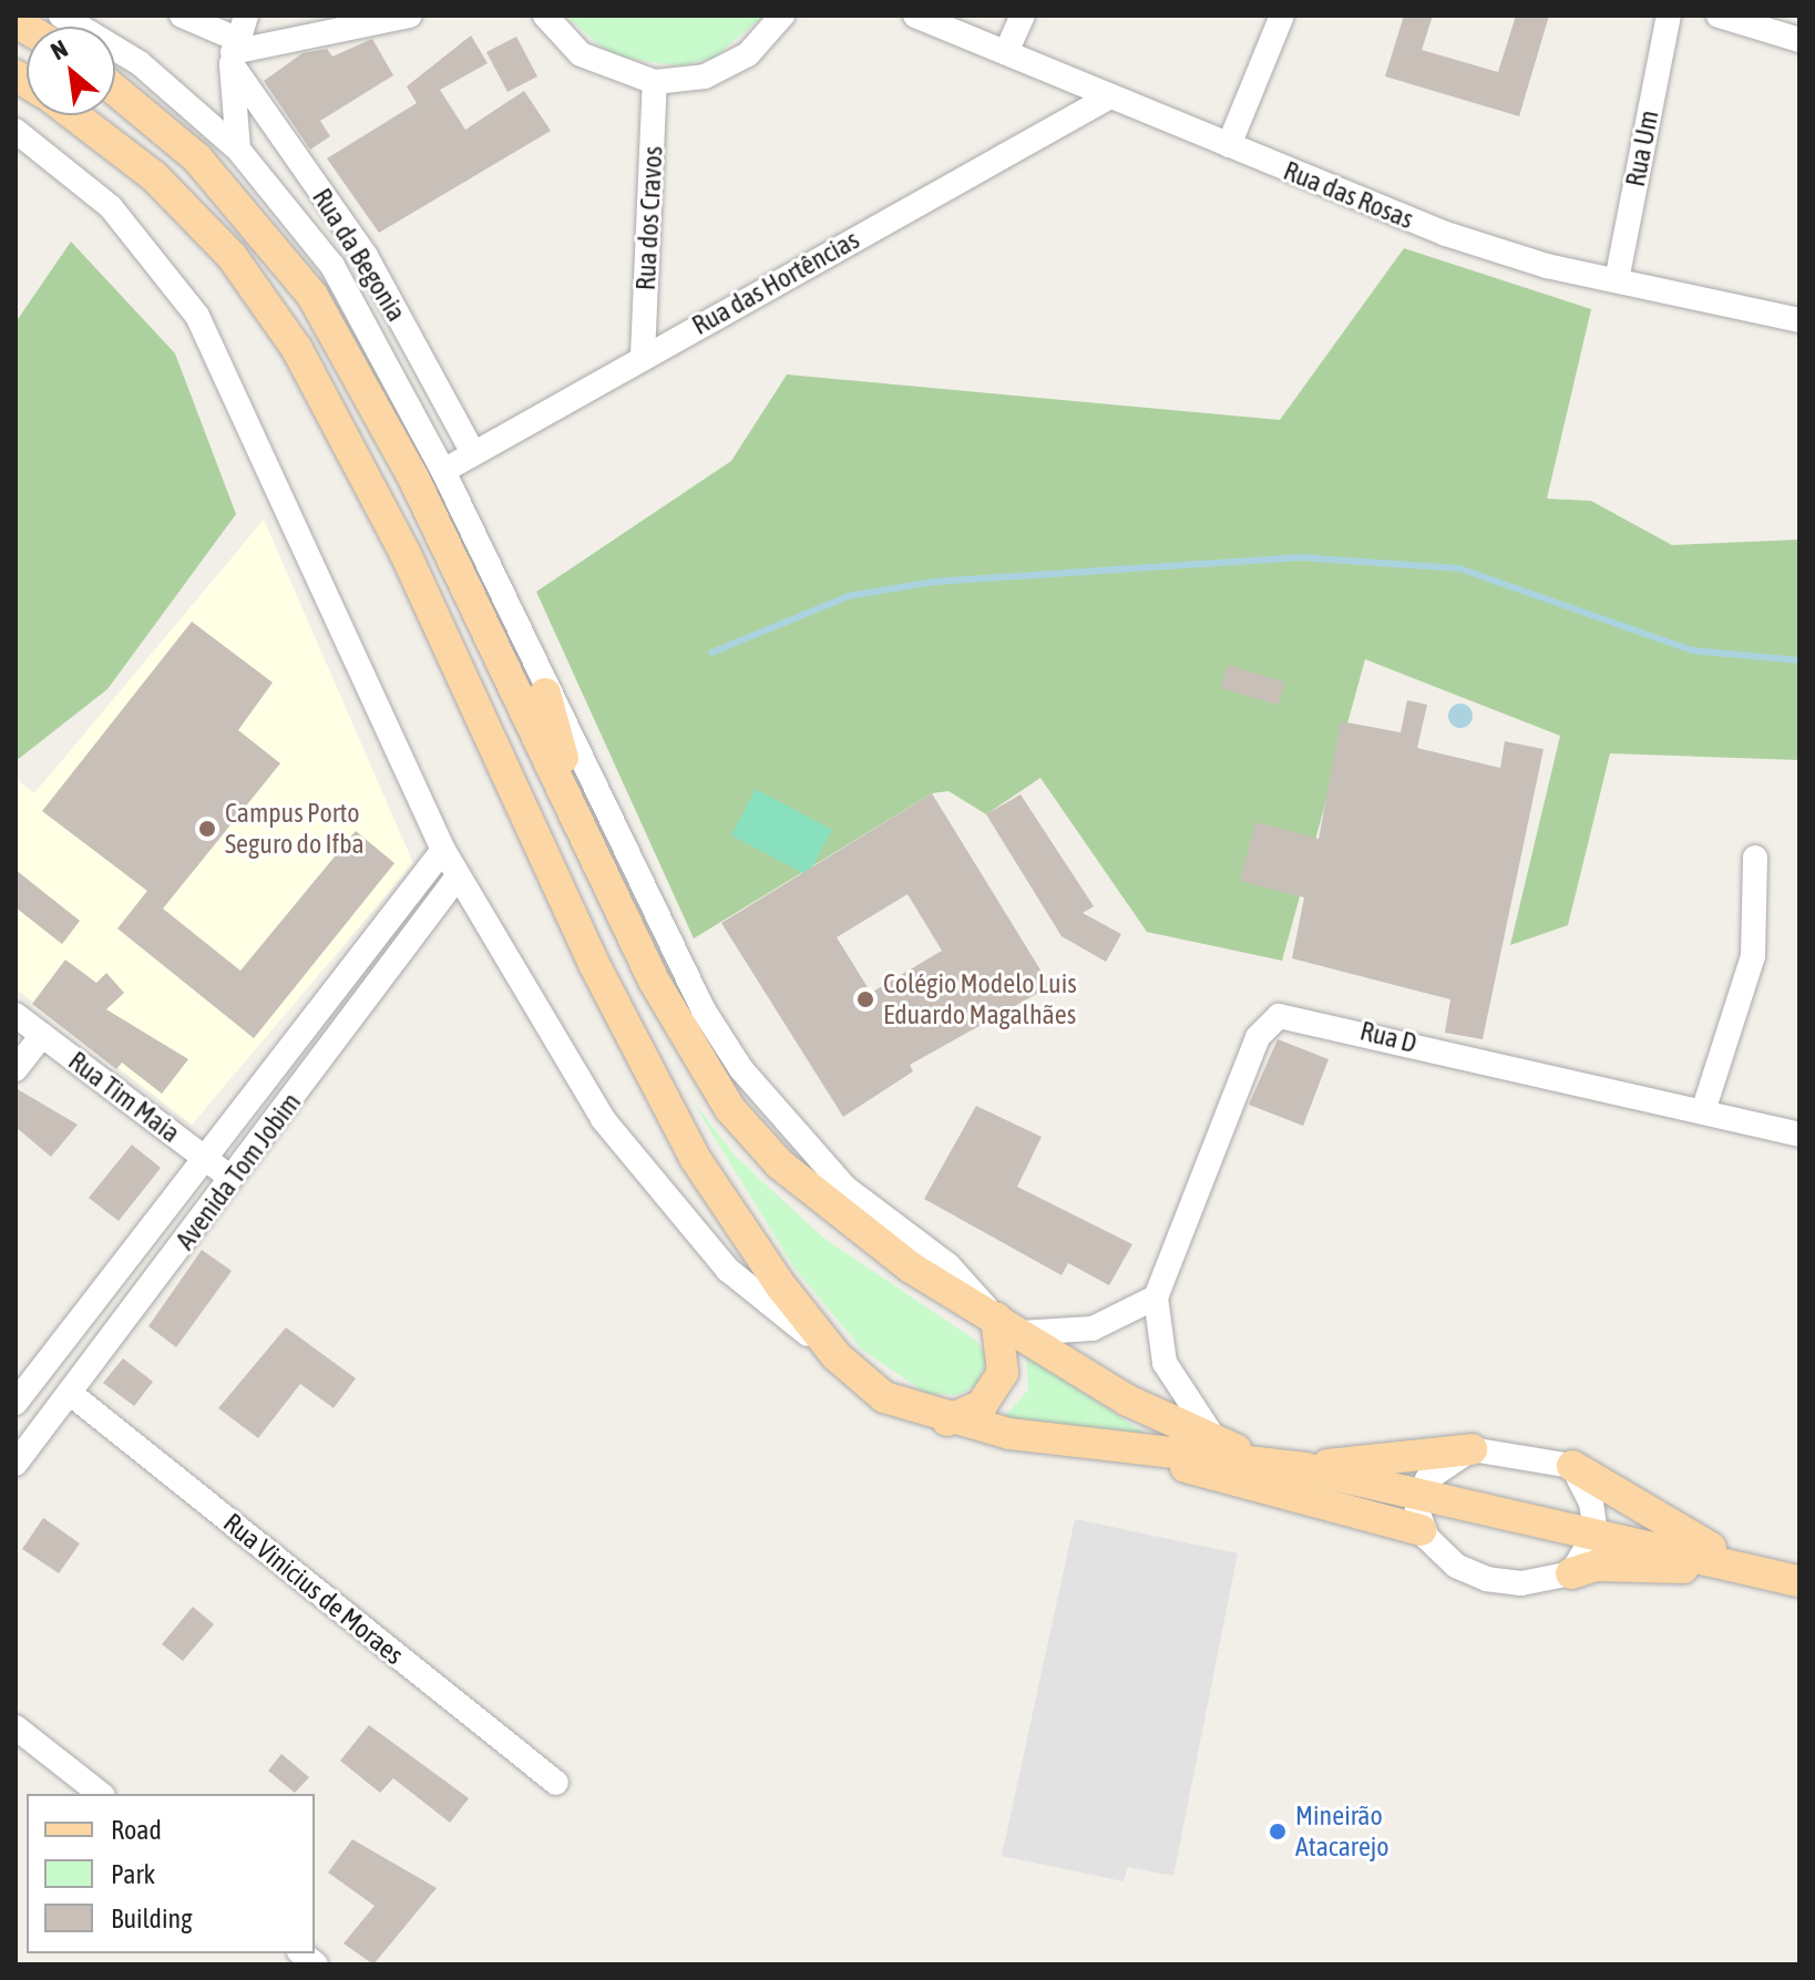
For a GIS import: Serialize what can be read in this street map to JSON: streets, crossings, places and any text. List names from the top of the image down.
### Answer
{
  "streets": {
    "street": [
      "Rua Um",
      "Rua das Rosas",
      "Rua dos Cravos",
      "Rua da Begonia",
      "Rua das Hortências",
      "Rua D",
      "Rua Tim Maia",
      "Avenida Tom Jobim",
      "Rua Vinicius de Moraes"
    ]
  },
  "crossings": [
    ["Rua Um", "Rua das Rosas"],
    ["Rua das Rosas", "Rua das Hortências"],
    ["Rua dos Cravos", "Rua das Hortências"],
    ["Rua da Begonia", "Rua das Hortências"],
    ["Rua Tim Maia", "Avenida Tom Jobim"],
    ["Avenida Tom Jobim", "Rua Vinicius de Moraes"]
  ],
  "places": ["Campus Porto Seguro do Ifba", "Colégio Modelo Luis Eduardo Magalhães", "Mineirão Atacarejo"],
  "legend": ["Road", "Park", "Building"],
  "north": "top left"
}
